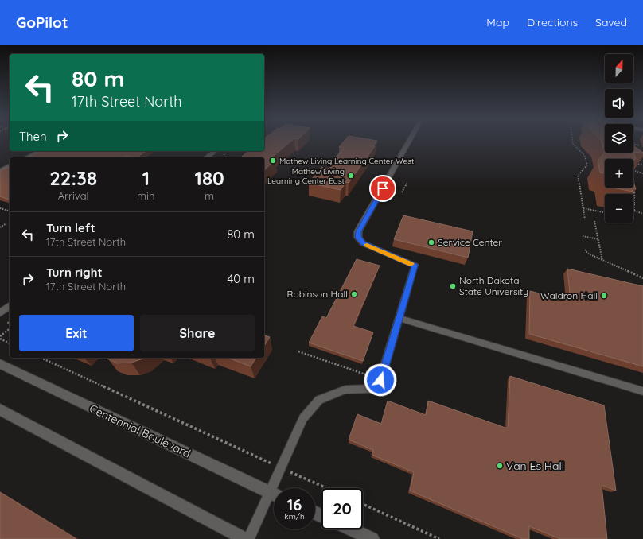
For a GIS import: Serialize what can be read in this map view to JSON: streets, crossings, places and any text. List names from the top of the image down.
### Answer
{
  "streets": {
    "street": ["Centennial Boulevard"]
  },
  "places": [
    "Mathew Living Learning Center West",
    "Mathew Living Learning Center East",
    "Service Center",
    "North Dakota State University",
    "Robinson Hall",
    "Waldron Hall",
    "Van Es Hall"
  ],
  "north": "top",
  "page": {
    "header": "GoPilot",
    "nav": ["Map", "Directions", "Saved"],
    "map_buttons": ["+", "−"],
    "turn": ["80 m", "17th Street North"],
    "then": "Then",
    "eta": [
      "22:38",
      "Arrival",
      "1",
      "min",
      "180",
      "m"
    ],
    "list": [
      {
        "name": "Turn left",
        "note": "17th Street North",
        "value": "80 m"
      },
      {
        "name": "Turn right",
        "note": "17th Street North",
        "value": "40 m"
      }
    ],
    "buttons": ["Exit", "Share"],
    "speed": "16 km/h",
    "limit": "20"
  }
}
